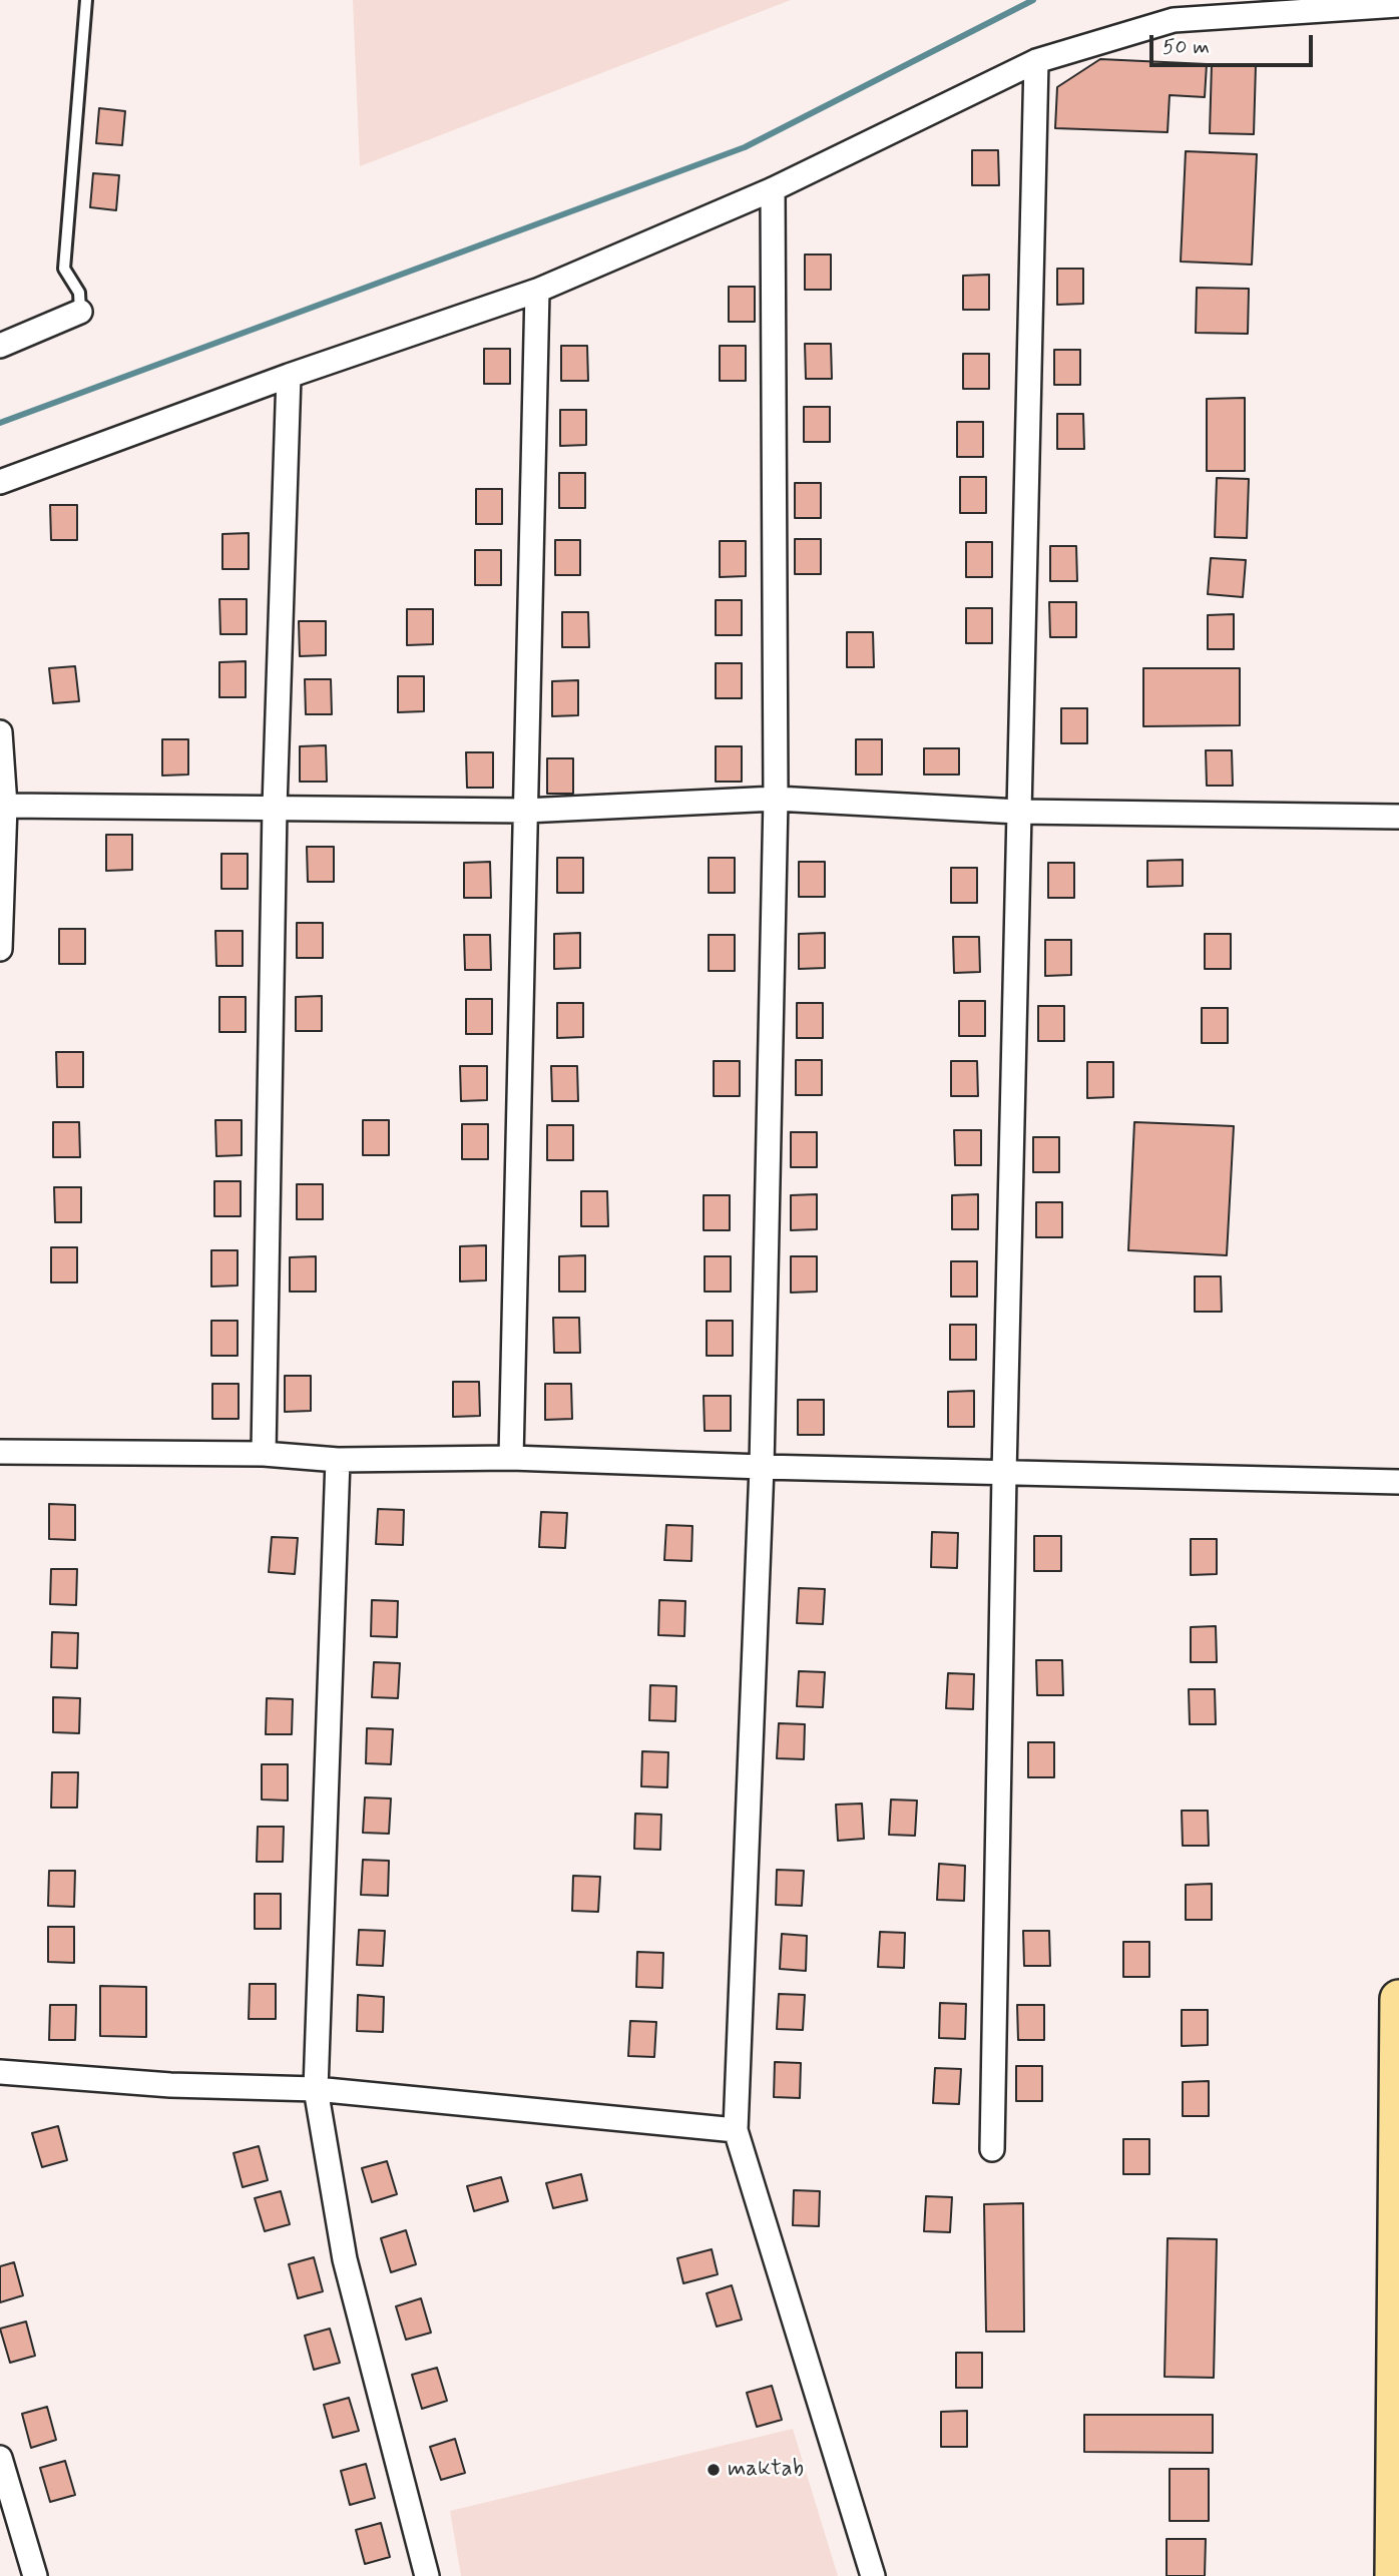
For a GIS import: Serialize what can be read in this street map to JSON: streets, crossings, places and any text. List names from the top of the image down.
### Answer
{
  "places": ["maktab"],
  "scale_bar": "50 m"
}
